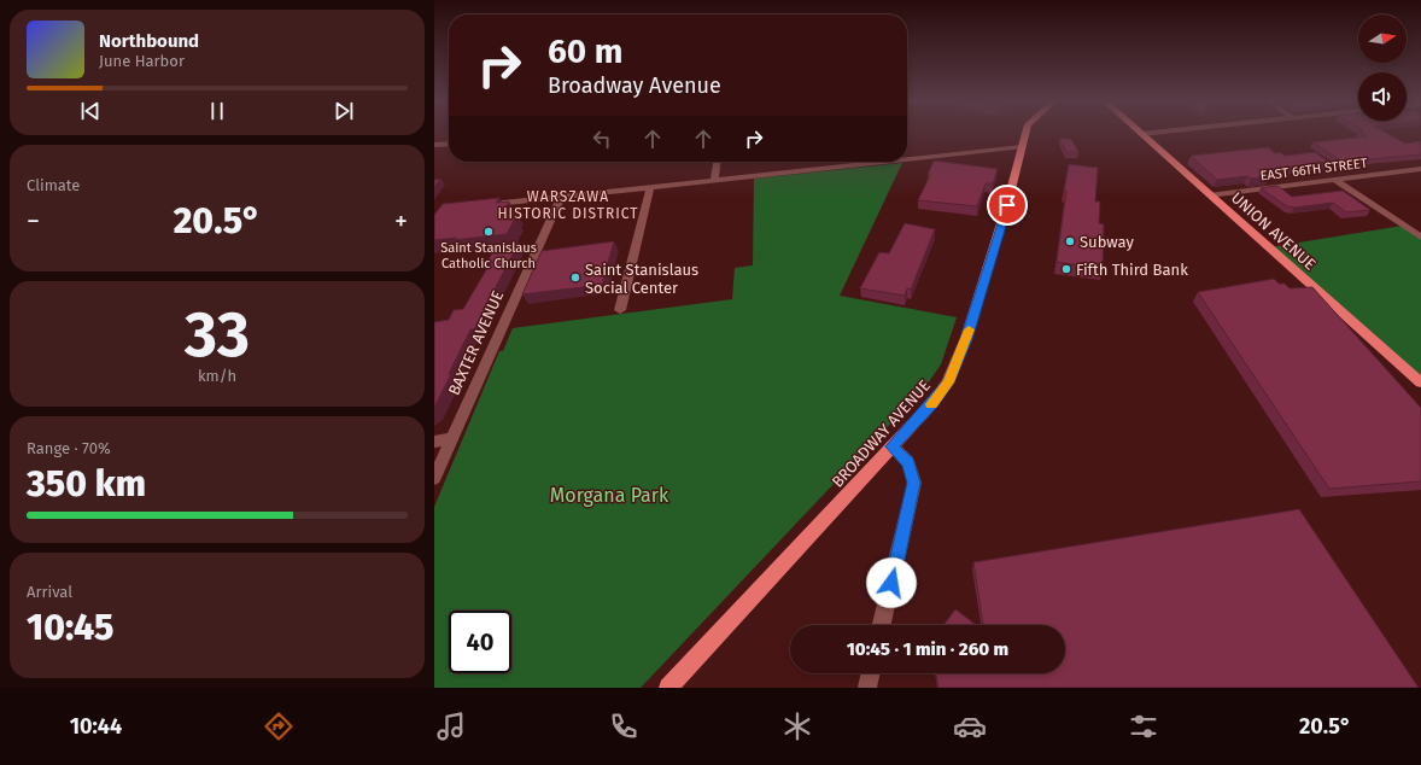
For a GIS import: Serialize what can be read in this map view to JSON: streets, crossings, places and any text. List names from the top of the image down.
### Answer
{
  "streets": {
    "main road": ["UNION AVENUE", "BROADWAY AVENUE"],
    "street": ["EAST 66TH STREET", "BAXTER AVENUE"]
  },
  "crossings": [
    ["EAST 66TH STREET", "UNION AVENUE"]
  ],
  "districts": ["WARSZAWA HISTORIC DISTRICT"],
  "parks": ["Morgana Park"],
  "places": [
    "Saint Stanislaus Catholic Church",
    "Subway",
    "Fifth Third Bank",
    "Saint Stanislaus Social Center"
  ],
  "north": "right",
  "page": {
    "turn": ["60 m", "Broadway Avenue"],
    "song": ["Northbound", "June Harbor"],
    "tile": [
      "Climate",
      ["33", "km/h"],
      ["Range · 70%", "350 km"],
      ["Arrival", "10:45"]
    ],
    "heat": ["−", "20.5°", "+"],
    "limit": "40",
    "trip": "10:45 · 1 min · 260 m",
    "tabs": ["10:44", "20.5°"]
  }
}
